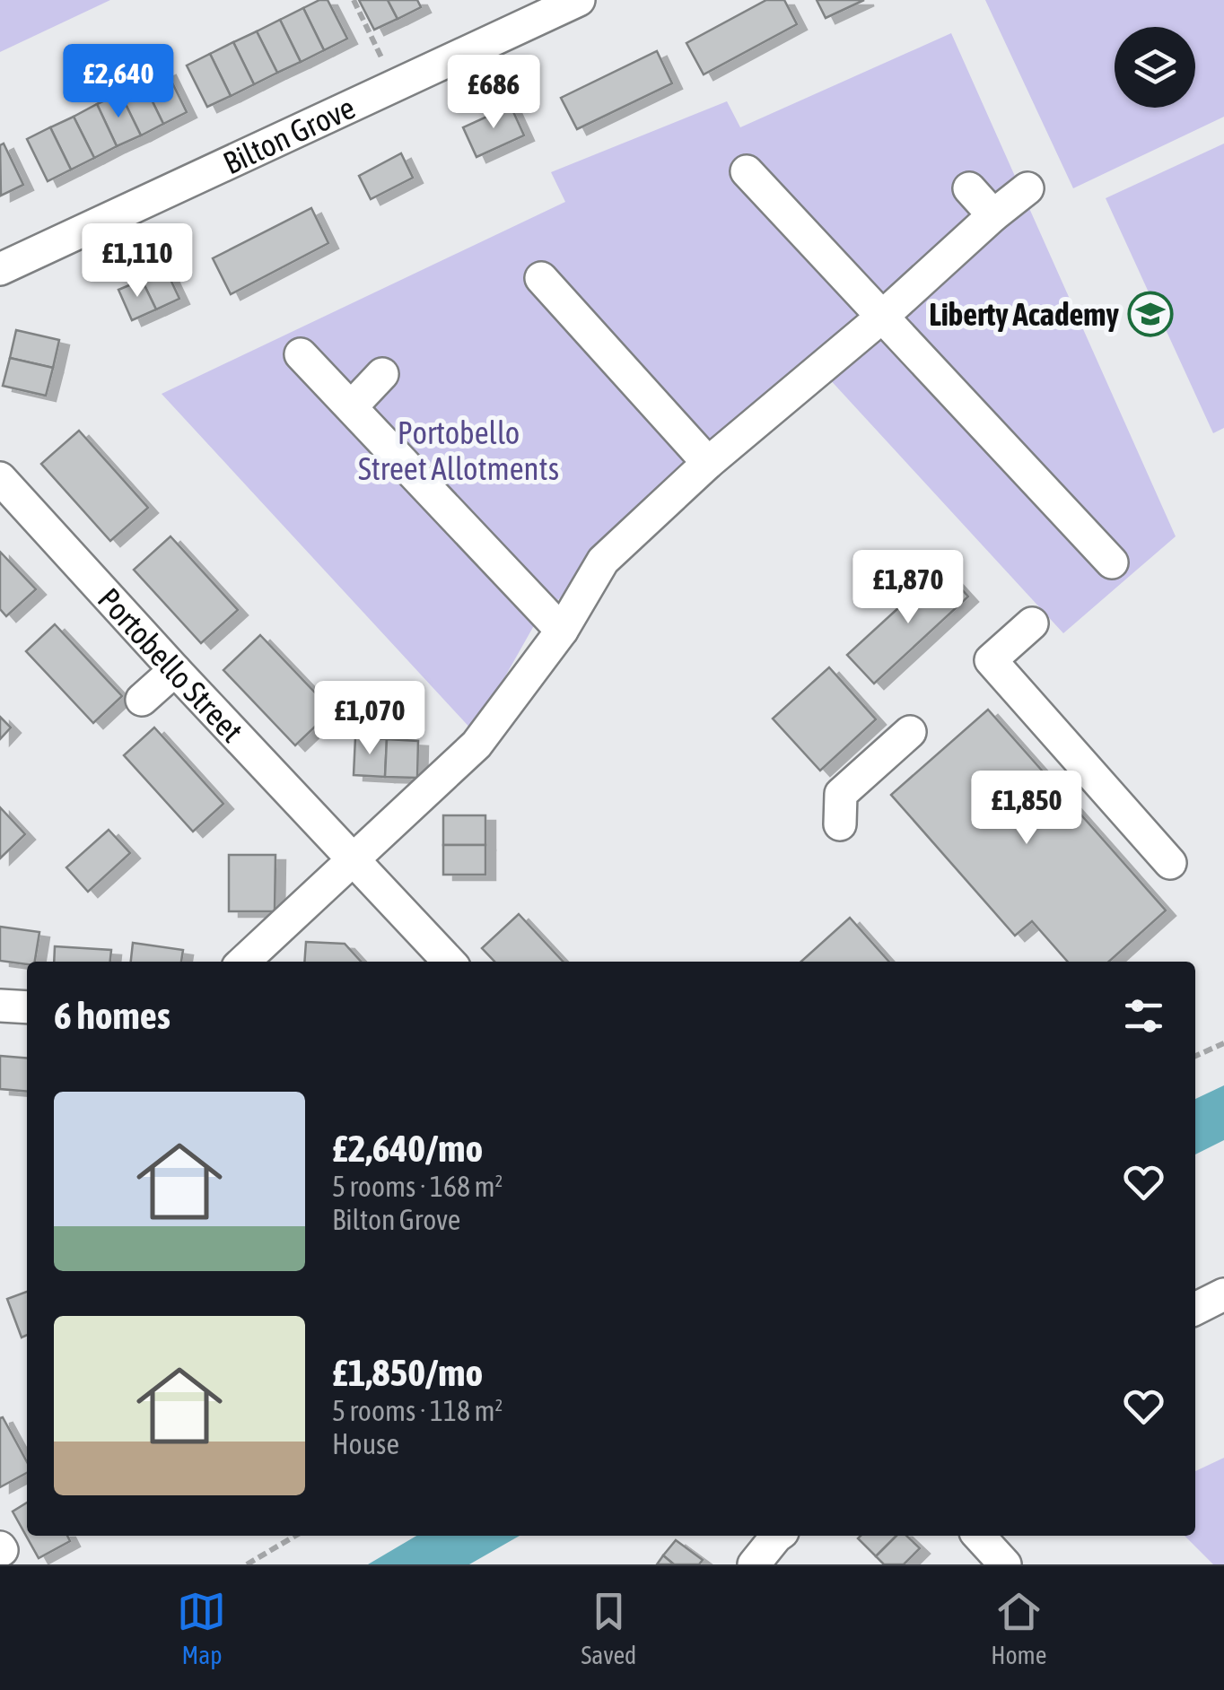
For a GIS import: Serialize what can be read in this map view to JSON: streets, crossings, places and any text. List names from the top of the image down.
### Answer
{
  "streets": {
    "street": ["Bilton Grove", "Portobello Street"]
  },
  "parks": ["Portobello Street Allotments"],
  "places": {
    "school or university": ["Liberty Academy"]
  },
  "page": {
    "price": [
      "£2,640",
      "£686",
      "£1,110",
      "£1,870",
      "£1,070",
      "£1,850"
    ],
    "heading": "6 homes",
    "list": [
      {
        "name": "£2,640/mo",
        "note": "5 rooms · 168 m² · Bilton Grove"
      },
      {
        "name": "£1,850/mo",
        "note": "5 rooms · 118 m² · House"
      }
    ],
    "tabs": ["Map", "Saved", "Home"]
  }
}
